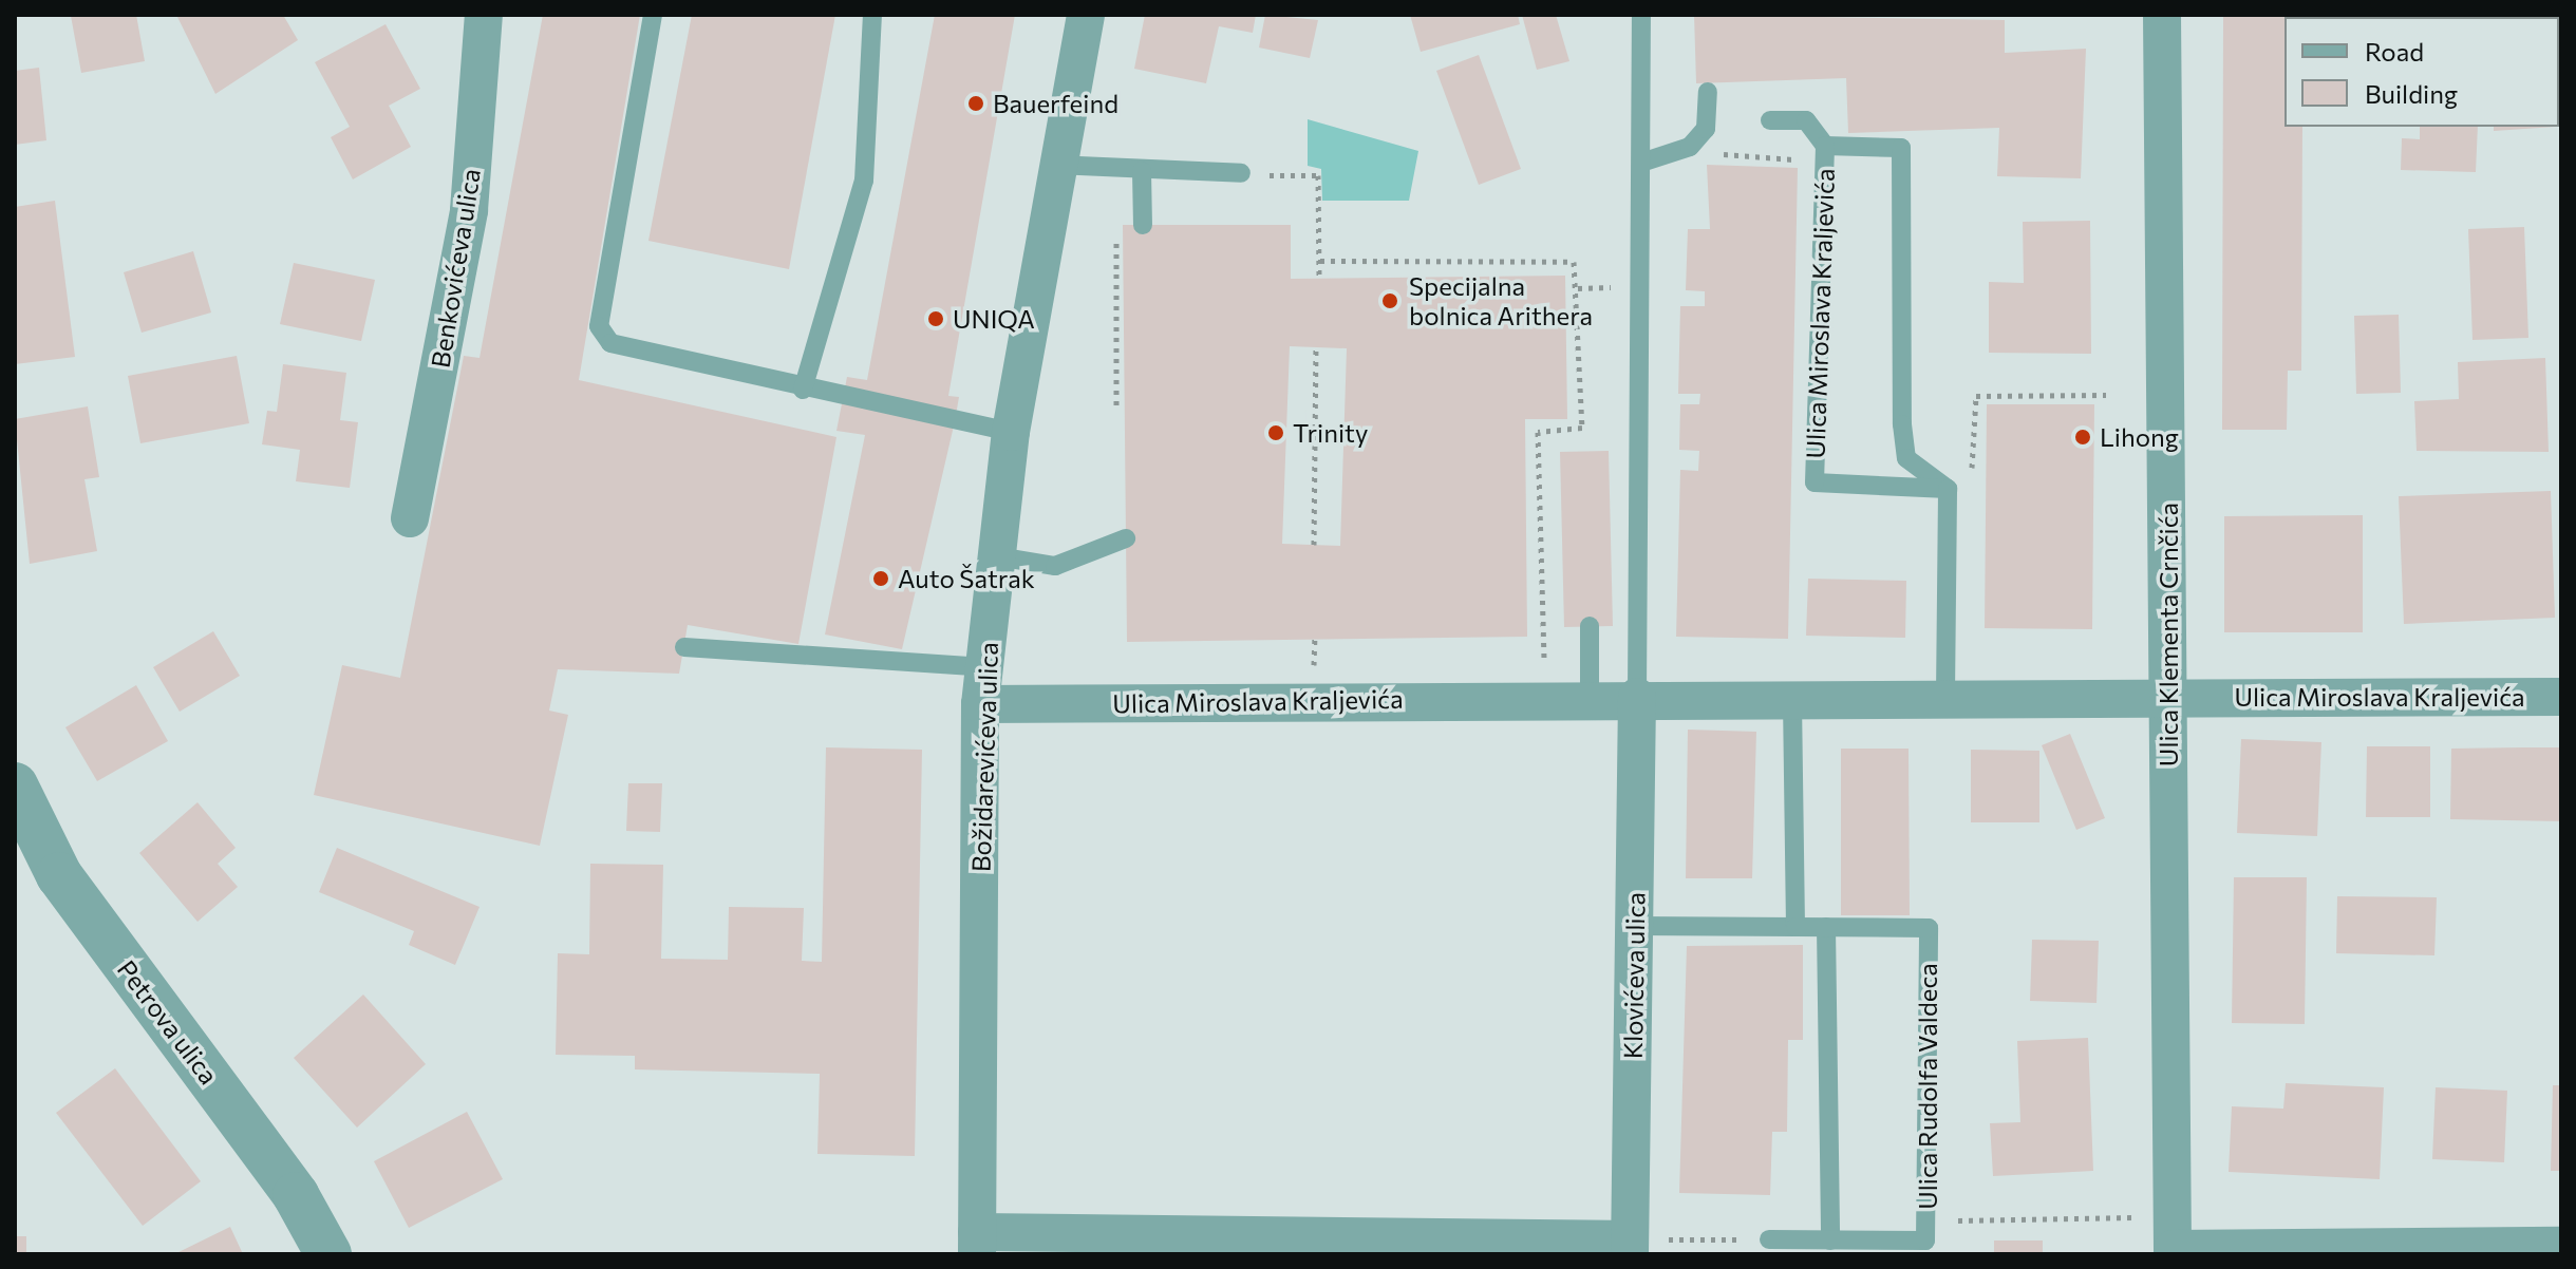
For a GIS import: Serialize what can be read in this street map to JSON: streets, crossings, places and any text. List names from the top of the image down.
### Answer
{
  "streets": {
    "street": [
      "Benkovićeva ulica",
      "Ulica Miroslava Kraljevića",
      "Ulica Klementa Crnčića",
      "Božidarevićeva ulica",
      "Klovićeva ulica",
      "Petrova ulica"
    ],
    "lane": ["Ulica Rudolfa Valdeca"]
  },
  "crossings": [
    ["Ulica Miroslava Kraljevića", "Ulica Klementa Crnčića"],
    ["Ulica Miroslava Kraljevića", "Božidarevićeva ulica"],
    ["Ulica Miroslava Kraljevića", "Klovićeva ulica"],
    ["Klovićeva ulica", "Ulica Rudolfa Valdeca"]
  ],
  "places": [
    "Bauerfeind",
    "Specijalna bolnica Arithera",
    "UNIQA",
    "Trinity",
    "Lihong",
    "Auto Šatrak"
  ],
  "legend": ["Road", "Building"]
}
